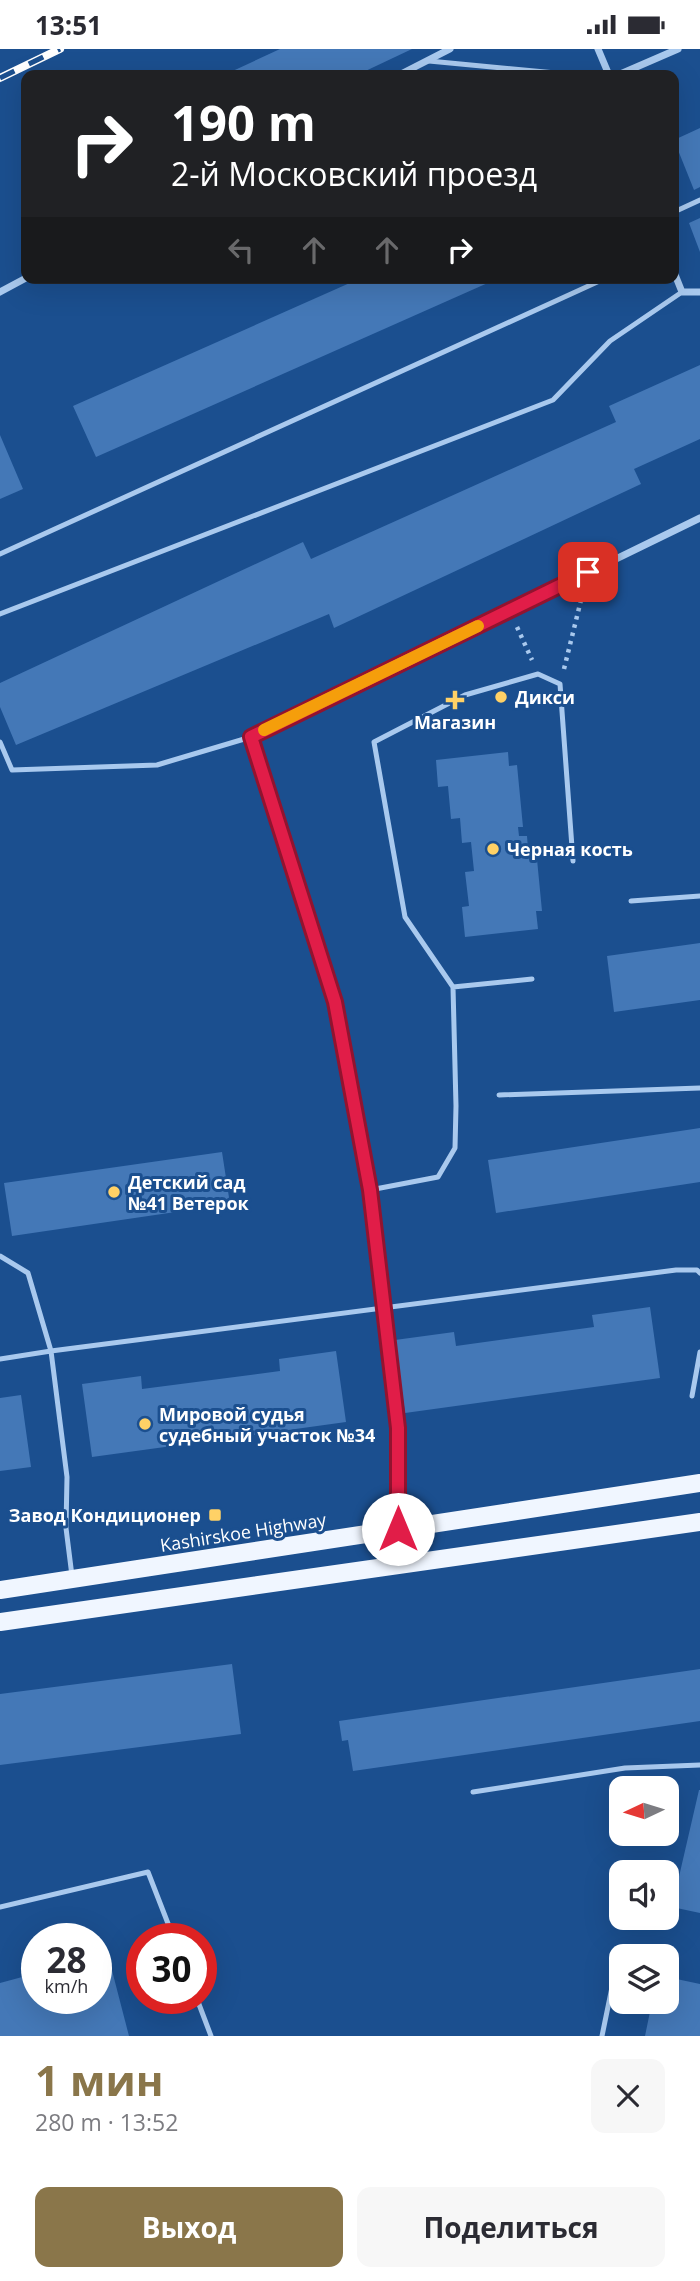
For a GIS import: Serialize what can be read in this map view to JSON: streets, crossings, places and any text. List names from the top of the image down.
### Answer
{
  "streets": {
    "main road": ["Kashirskoe Highway"]
  },
  "places": {
    "other": [
      "Дикси",
      "Черная кость",
      "Детский сад №41 Ветерок",
      "Мировой судья судебный участок №34"
    ],
    "health": ["Магазин"],
    "transit": ["Завод Кондиционер"]
  },
  "north": "left",
  "page": {
    "status": "13:51",
    "turn": ["190 m", "2-й Московский проезд"],
    "speed": "28 km/h",
    "limit": "30",
    "heading": ["1 мин", "280 m · 13:52"],
    "buttons": ["Выход", "Поделиться"]
  }
}
